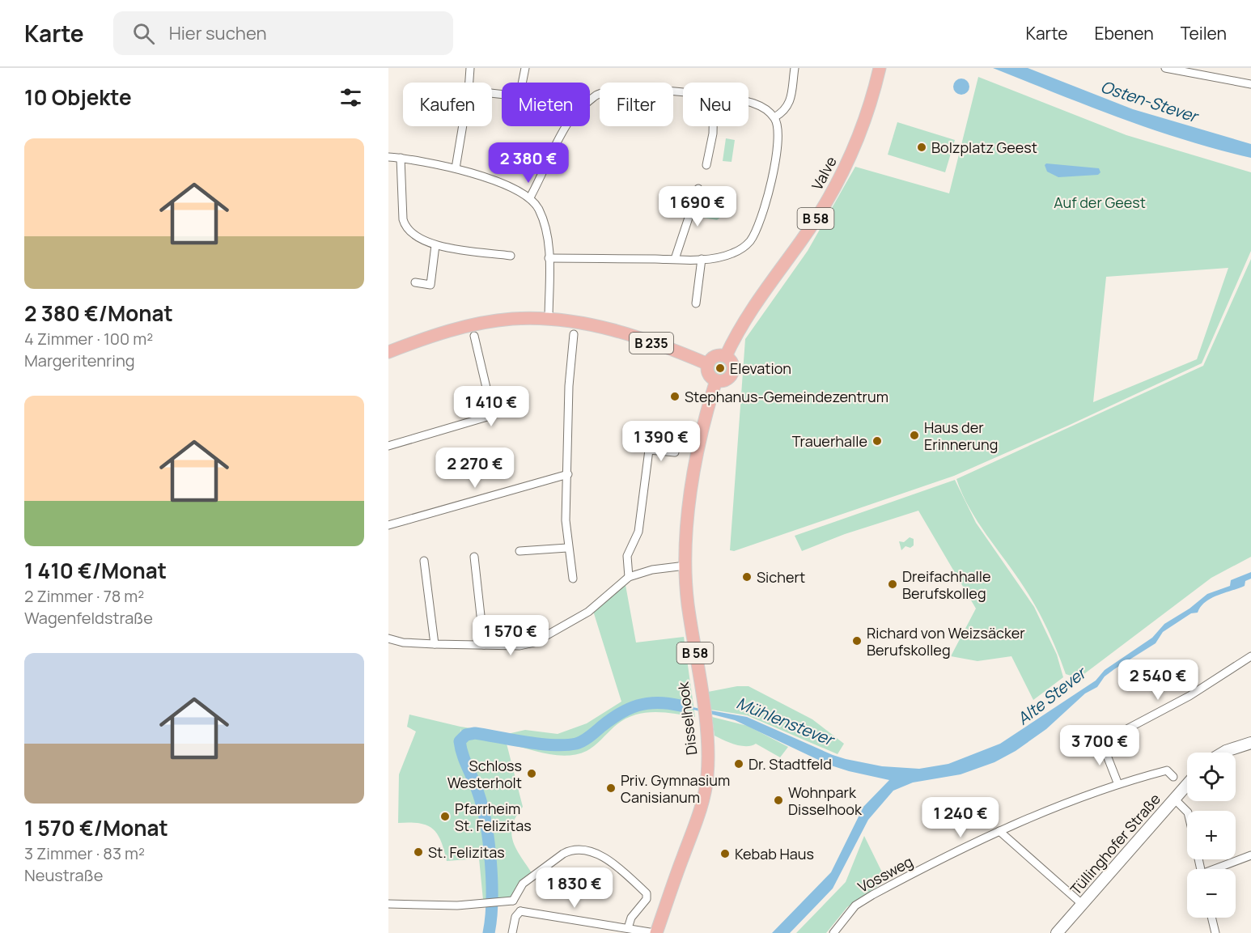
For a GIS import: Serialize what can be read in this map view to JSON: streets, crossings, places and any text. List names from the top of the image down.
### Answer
{
  "streets": {
    "main road": [
      "Valve",
      "B 58",
      "B 235",
      "Disselhook",
      "Tüllinghofer Straße"
    ],
    "street": ["Vossweg"]
  },
  "crossings": [
    ["Valve", "B 235"],
    ["Valve", "Disselhook"],
    ["B 235", "Disselhook"]
  ],
  "water": ["Osten-Stever", "Alte Stever", "Mühlenstever"],
  "parks": ["Auf der Geest"],
  "places": [
    "Bolzplatz Geest",
    "Elevation",
    "Stephanus-Gemeindezentrum",
    "Haus der Erinnerung",
    "Trauerhalle",
    "Sichert",
    "Dreifachhalle Berufskolleg",
    "Richard von Weizsäcker Berufskolleg",
    "Dr. Stadtfeld",
    "Schloss Westerholt",
    "Priv. Gymnasium Canisianum",
    "Wohnpark Disselhook",
    "Pfarrheim St. Felizitas",
    "St. Felizitas",
    "Kebab Haus"
  ],
  "page": {
    "header": "Karte",
    "search": "Hier suchen",
    "nav": ["Karte", "Ebenen", "Teilen"],
    "heading": "10 Objekte",
    "chip": [
      "Kaufen",
      "Mieten",
      "Filter",
      "Neu"
    ],
    "list": [
      {
        "name": "2 380 €/Monat",
        "note": "4 Zimmer · 100 m² · Margeritenring"
      },
      {
        "name": "1 410 €/Monat",
        "note": "2 Zimmer · 78 m² · Wagenfeldstraße"
      },
      {
        "name": "1 570 €/Monat",
        "note": "3 Zimmer · 83 m² · Neustraße"
      }
    ],
    "price": [
      "2 380 €",
      "1 690 €",
      "1 410 €",
      "1 390 €",
      "2 270 €",
      "1 570 €",
      "2 540 €",
      "3 700 €",
      "1 240 €",
      "1 830 €"
    ],
    "map_buttons": ["+", "−"]
  }
}
